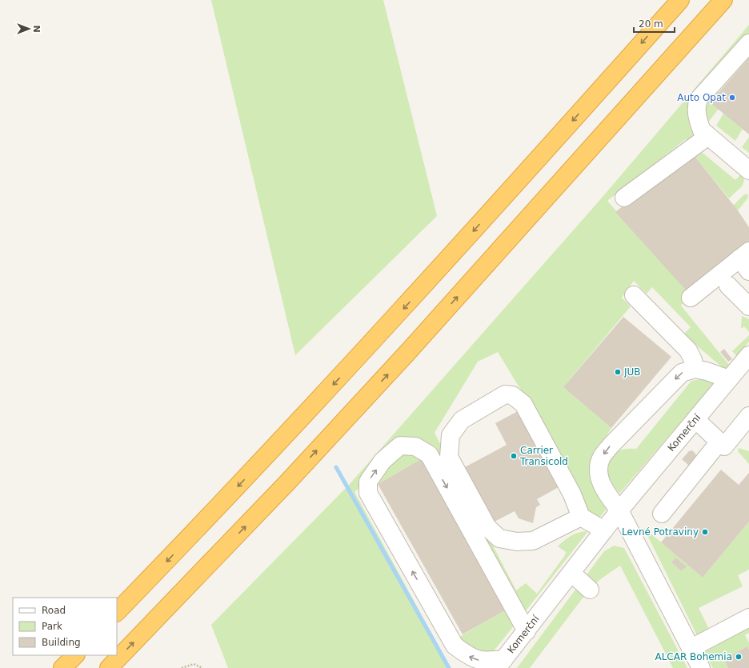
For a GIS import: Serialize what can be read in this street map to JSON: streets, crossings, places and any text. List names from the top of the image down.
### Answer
{
  "streets": {
    "street": ["Komerční"]
  },
  "places": [
    "Auto Opat",
    "JUB",
    "Carrier Transicold",
    "Levné Potraviny",
    "ALCAR Bohemia"
  ],
  "legend": ["Road", "Park", "Building"],
  "scale_bar": "20 m",
  "north": "right"
}
